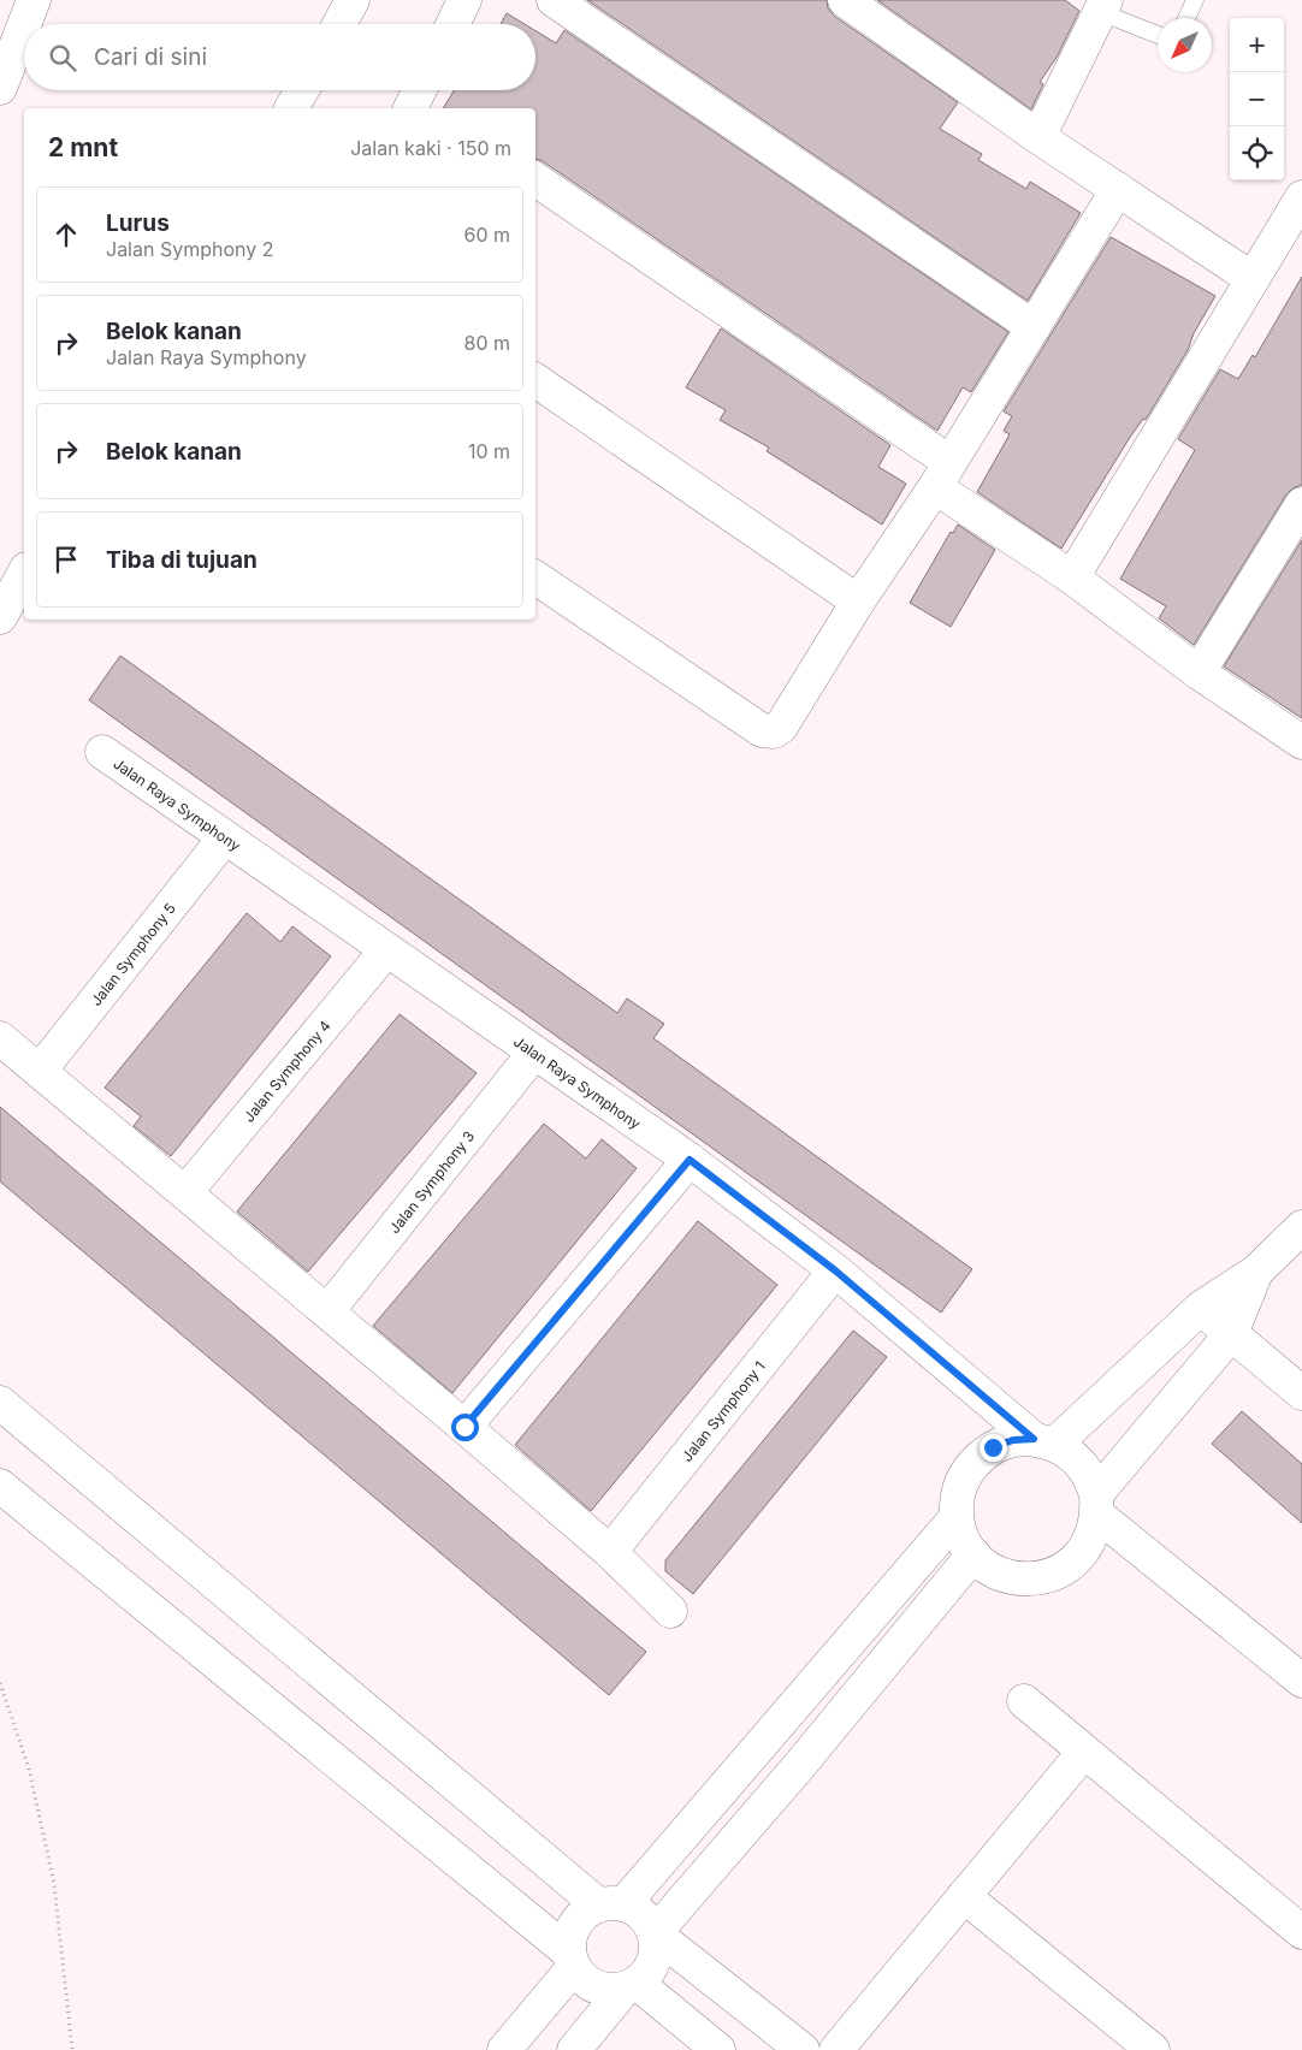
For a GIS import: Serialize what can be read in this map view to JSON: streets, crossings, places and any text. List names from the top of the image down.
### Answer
{
  "streets": {
    "street": [
      "Jalan Raya Symphony",
      "Jalan Symphony 5",
      "Jalan Symphony 4",
      "Jalan Symphony 3",
      "Jalan Symphony 1"
    ]
  },
  "crossings": [
    ["Jalan Raya Symphony", "Jalan Symphony 5"],
    ["Jalan Raya Symphony", "Jalan Symphony 4"],
    ["Jalan Raya Symphony", "Jalan Symphony 3"],
    ["Jalan Raya Symphony", "Jalan Symphony 1"]
  ],
  "north": "bottom left",
  "page": {
    "map_buttons": ["+", "−"],
    "search": "Cari di sini",
    "heading": ["2 mnt", "Jalan kaki · 150 m"],
    "list": [
      ["Lurus", "Jalan Symphony 2", "60 m"],
      ["Belok kanan", "Jalan Raya Symphony", "80 m"],
      ["Belok kanan", "10 m"],
      "Tiba di tujuan"
    ]
  }
}
